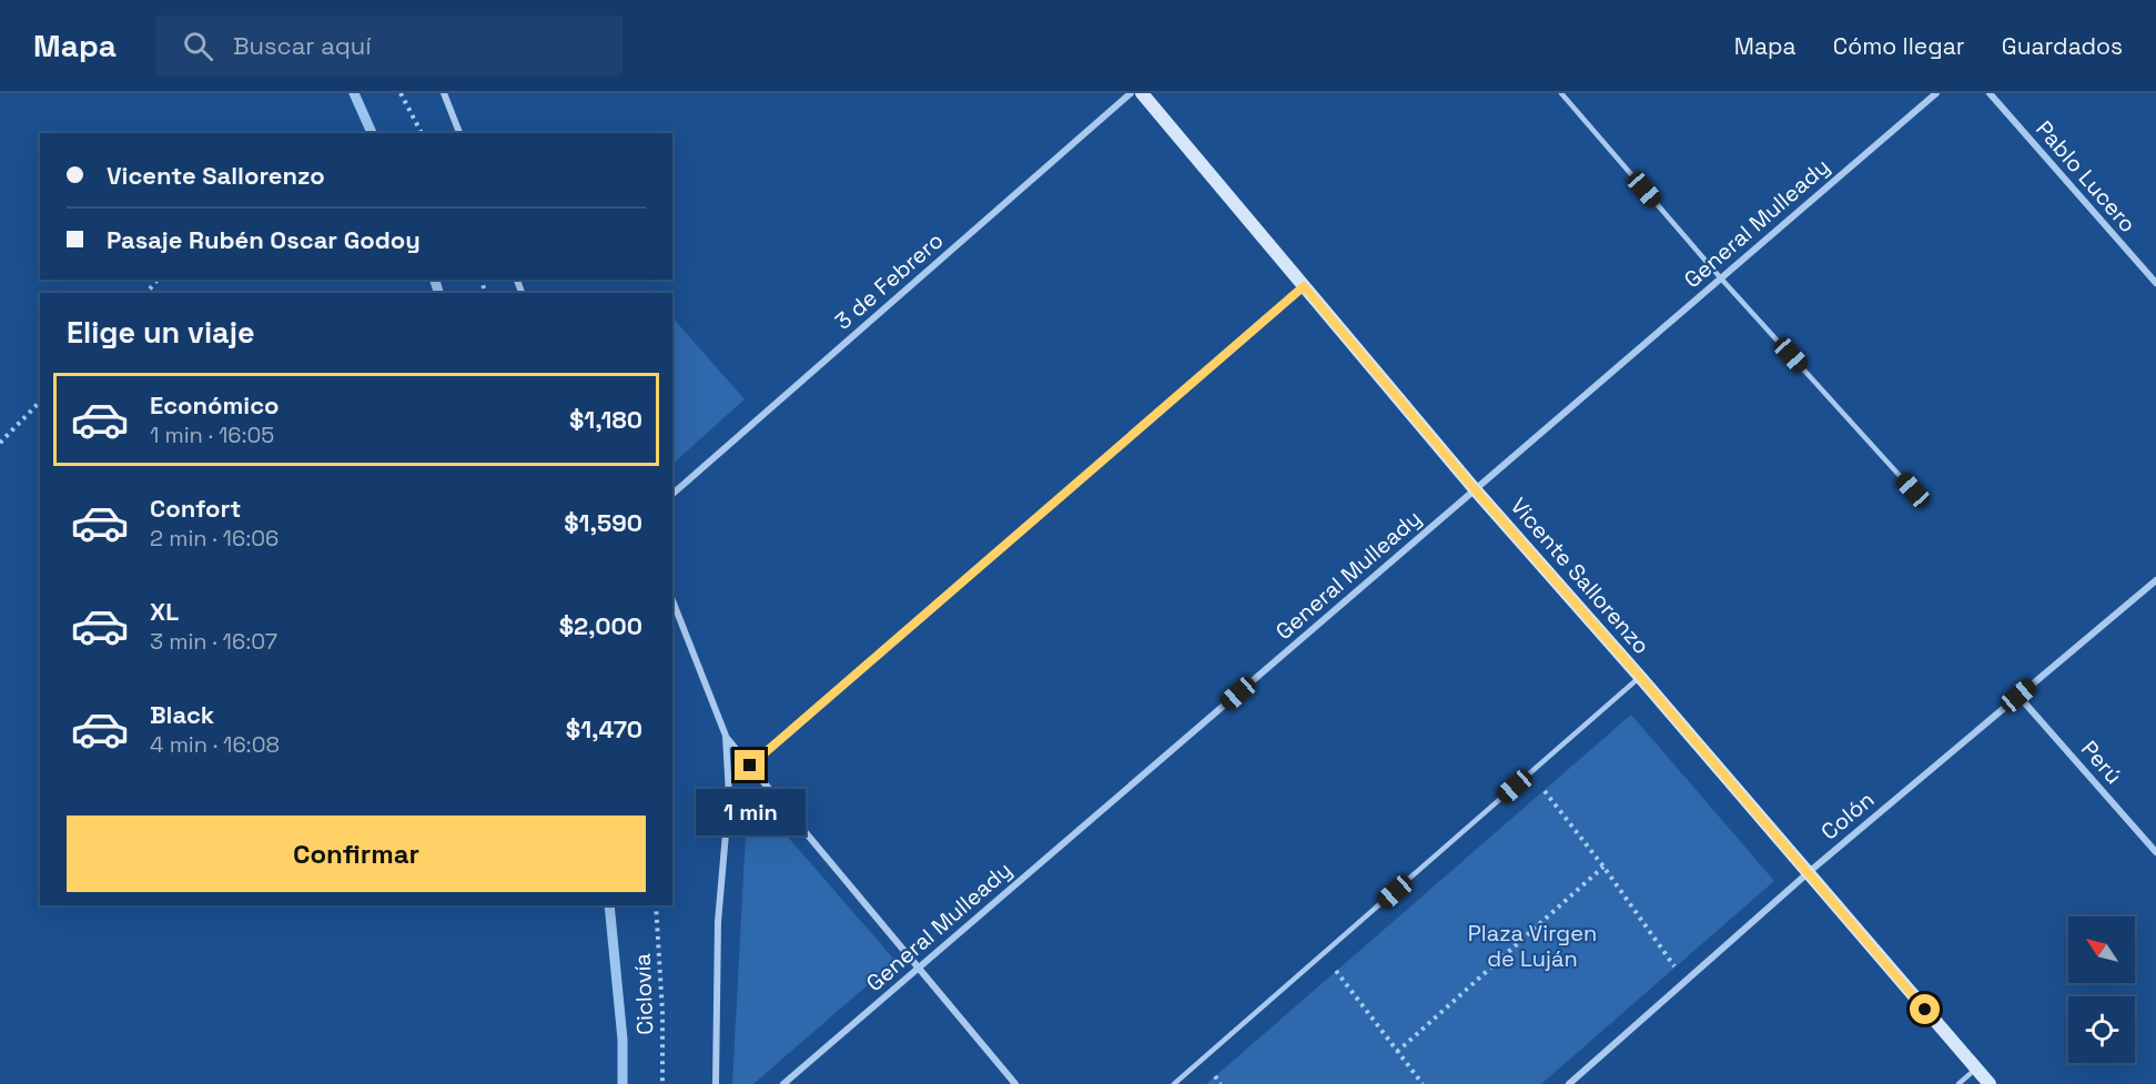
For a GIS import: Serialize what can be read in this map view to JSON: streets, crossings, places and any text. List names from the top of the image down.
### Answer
{
  "streets": {
    "street": [
      "Pablo Lucero",
      "General Mulleady",
      "3 de Febrero",
      "Vicente Sallorenzo",
      "Perú",
      "Colón"
    ],
    "path": ["Ciclovía"]
  },
  "crossings": [
    ["General Mulleady", "Vicente Sallorenzo"],
    ["Vicente Sallorenzo", "Colón"],
    ["Perú", "Colón"]
  ],
  "parks": ["Plaza Virgen de Luján"],
  "north": "top left",
  "page": {
    "header": "Mapa",
    "search": "Buscar aquí",
    "nav": ["Mapa", "Cómo llegar", "Guardados"],
    "banner": ["Vicente Sallorenzo", "Pasaje Rubén Oscar Godoy"],
    "heading": "Elige un viaje",
    "list": [
      {
        "name": "Económico",
        "note": "1 min · 16:05",
        "value": "$1,180"
      },
      {
        "name": "Confort",
        "note": "2 min · 16:06",
        "value": "$1,590"
      },
      {
        "name": "XL",
        "note": "3 min · 16:07",
        "value": "$2,000"
      },
      {
        "name": "Black",
        "note": "4 min · 16:08",
        "value": "$1,470"
      }
    ],
    "bubble": "1 min",
    "buttons": "Confirmar"
  }
}
